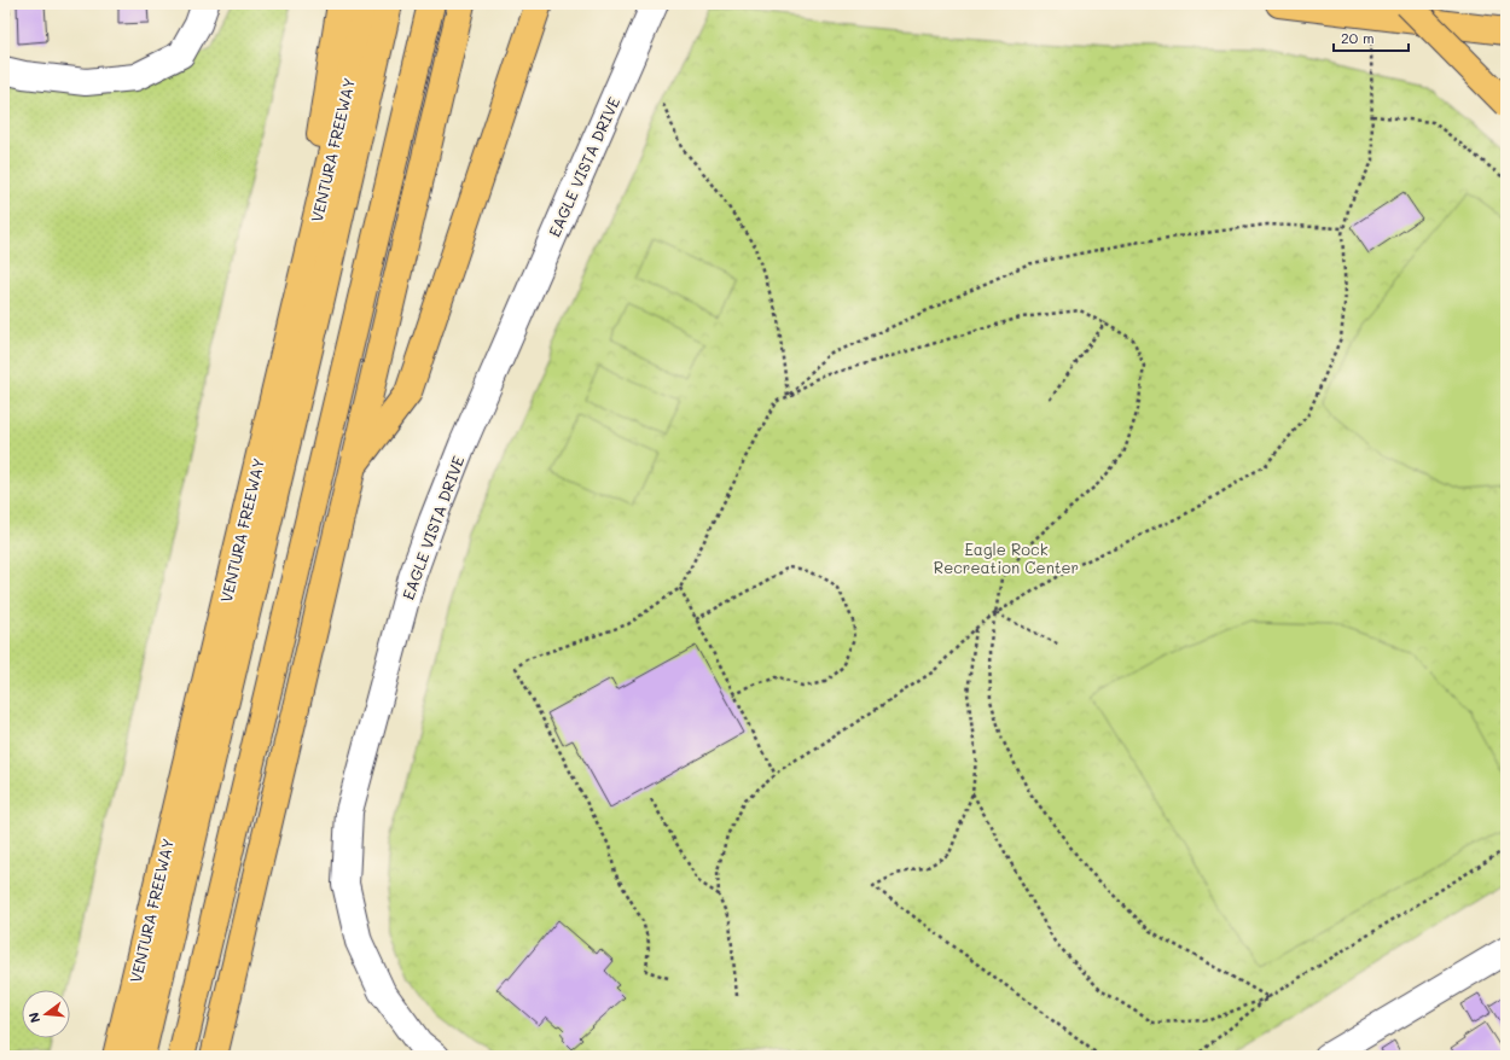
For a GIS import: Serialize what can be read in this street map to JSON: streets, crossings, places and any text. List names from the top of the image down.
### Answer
{
  "streets": {
    "main road": ["VENTURA FREEWAY"],
    "street": ["EAGLE VISTA DRIVE"]
  },
  "parks": ["Eagle Rock Recreation Center"],
  "scale_bar": "20 m",
  "north": "left"
}
